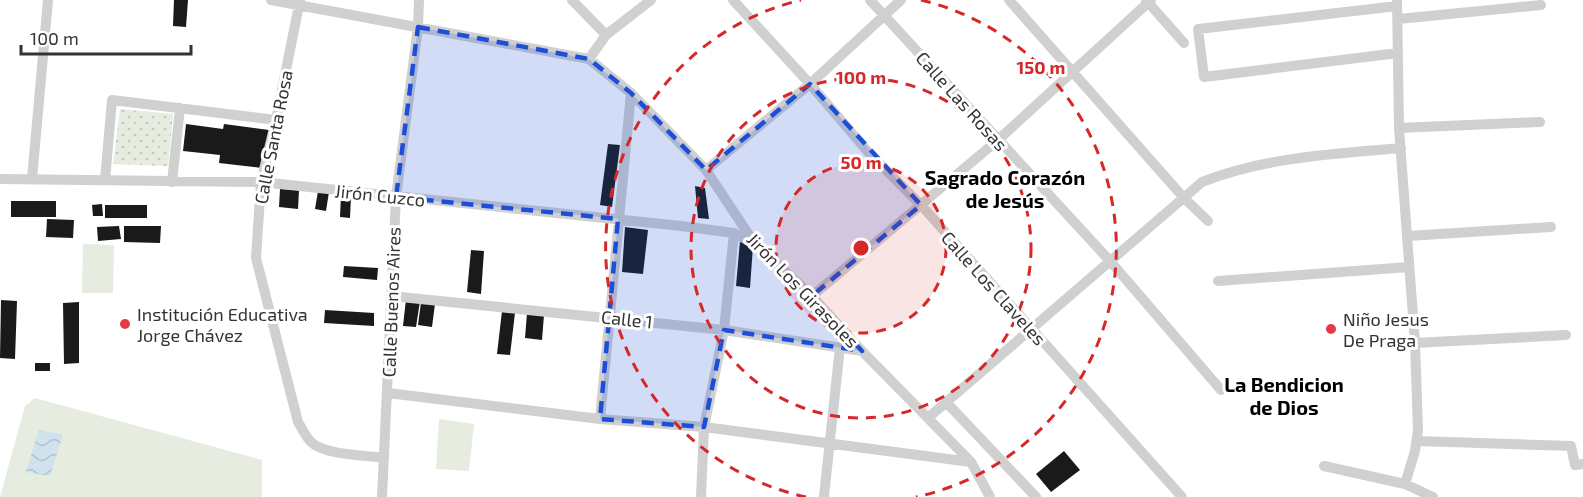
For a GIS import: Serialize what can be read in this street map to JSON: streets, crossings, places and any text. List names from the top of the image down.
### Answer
{
  "streets": {
    "street": [
      "Calle Las Rosas",
      "Calle Santa Rosa",
      "Jirón Cuzco",
      "Calle Los Claveles",
      "Jirón Los Girasoles",
      "Calle Buenos Aires",
      "Calle 1"
    ]
  },
  "crossings": [
    ["Calle Santa Rosa", "Jirón Cuzco"],
    ["Calle Santa Rosa", "Calle Buenos Aires"],
    ["Jirón Cuzco", "Jirón Los Girasoles"],
    ["Jirón Cuzco", "Calle Buenos Aires"],
    ["Jirón Los Girasoles", "Calle 1"],
    ["Calle Buenos Aires", "Calle 1"]
  ],
  "districts": ["Sagrado Corazón de Jesús", "La Bendicion de Dios"],
  "places": ["Institución Educativa Jorge Chávez", "Niño Jesus De Praga"],
  "scale_bar": "100 m",
  "rings": ["150 m", "100 m", "50 m"]
}
